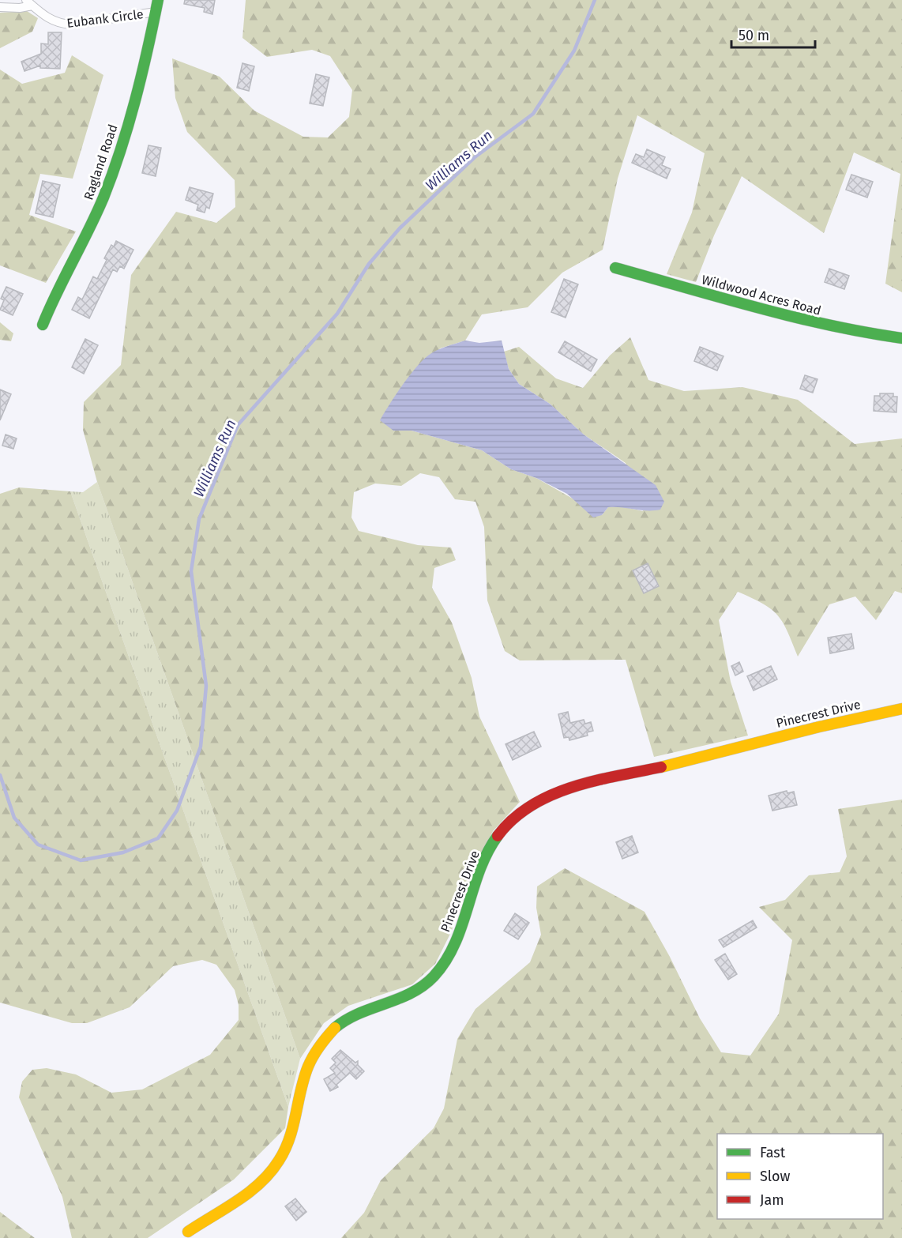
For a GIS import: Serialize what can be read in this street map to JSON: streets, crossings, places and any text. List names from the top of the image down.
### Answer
{
  "streets": {
    "street": [
      "Eubank Circle",
      "Ragland Road",
      "Wildwood Acres Road",
      "Pinecrest Drive"
    ]
  },
  "crossings": [
    ["Eubank Circle", "Ragland Road"]
  ],
  "water": ["Williams Run"],
  "legend": ["Fast", "Slow", "Jam"],
  "scale_bar": "50 m"
}
